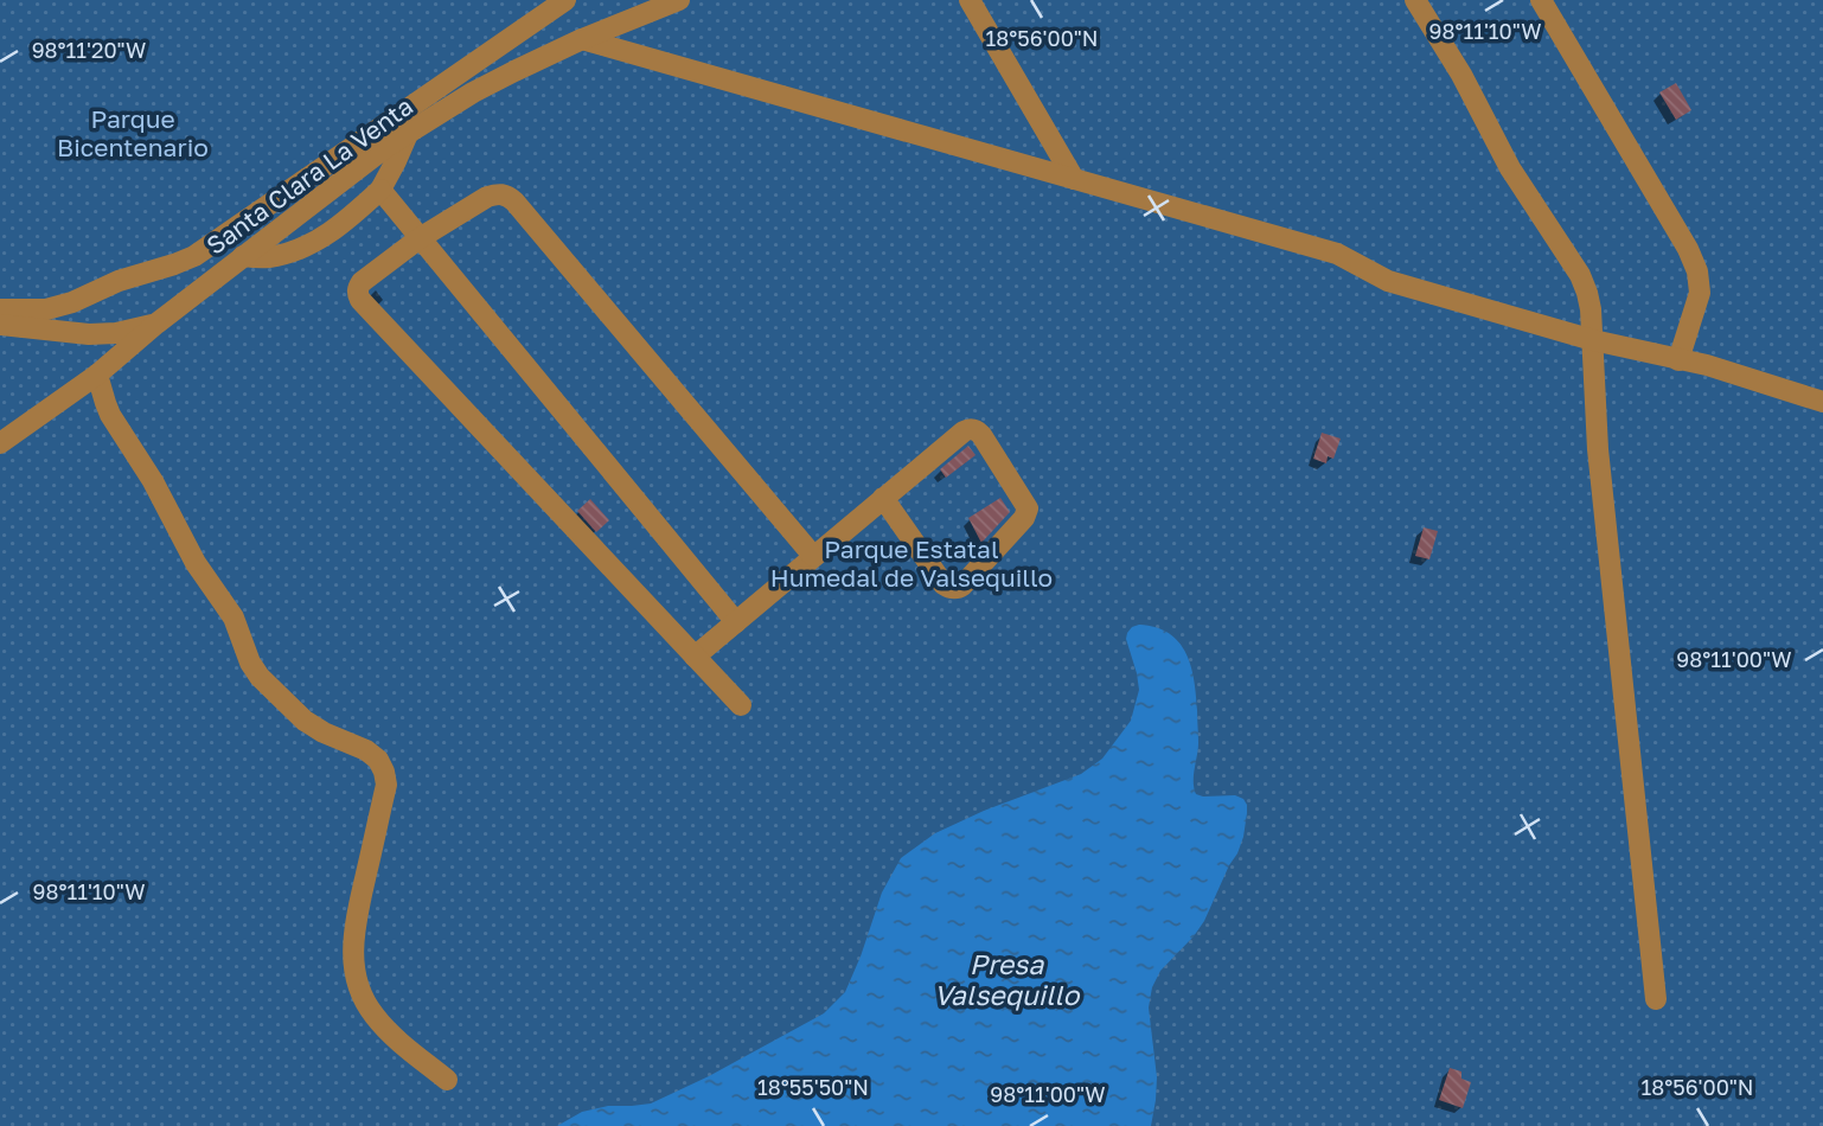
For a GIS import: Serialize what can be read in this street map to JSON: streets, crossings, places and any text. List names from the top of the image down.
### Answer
{
  "streets": {
    "street": ["Santa Clara La Venta"]
  },
  "water": ["Presa Valsequillo"],
  "parks": ["Parque Bicentenario", "Parque Estatal Humedal de Valsequillo"],
  "coordinates": [
    "98°11'10\"W",
    "18°56'00\"N",
    "98°11'20\"W",
    "98°11'00\"W",
    "18°55'50\"N"
  ]
}
